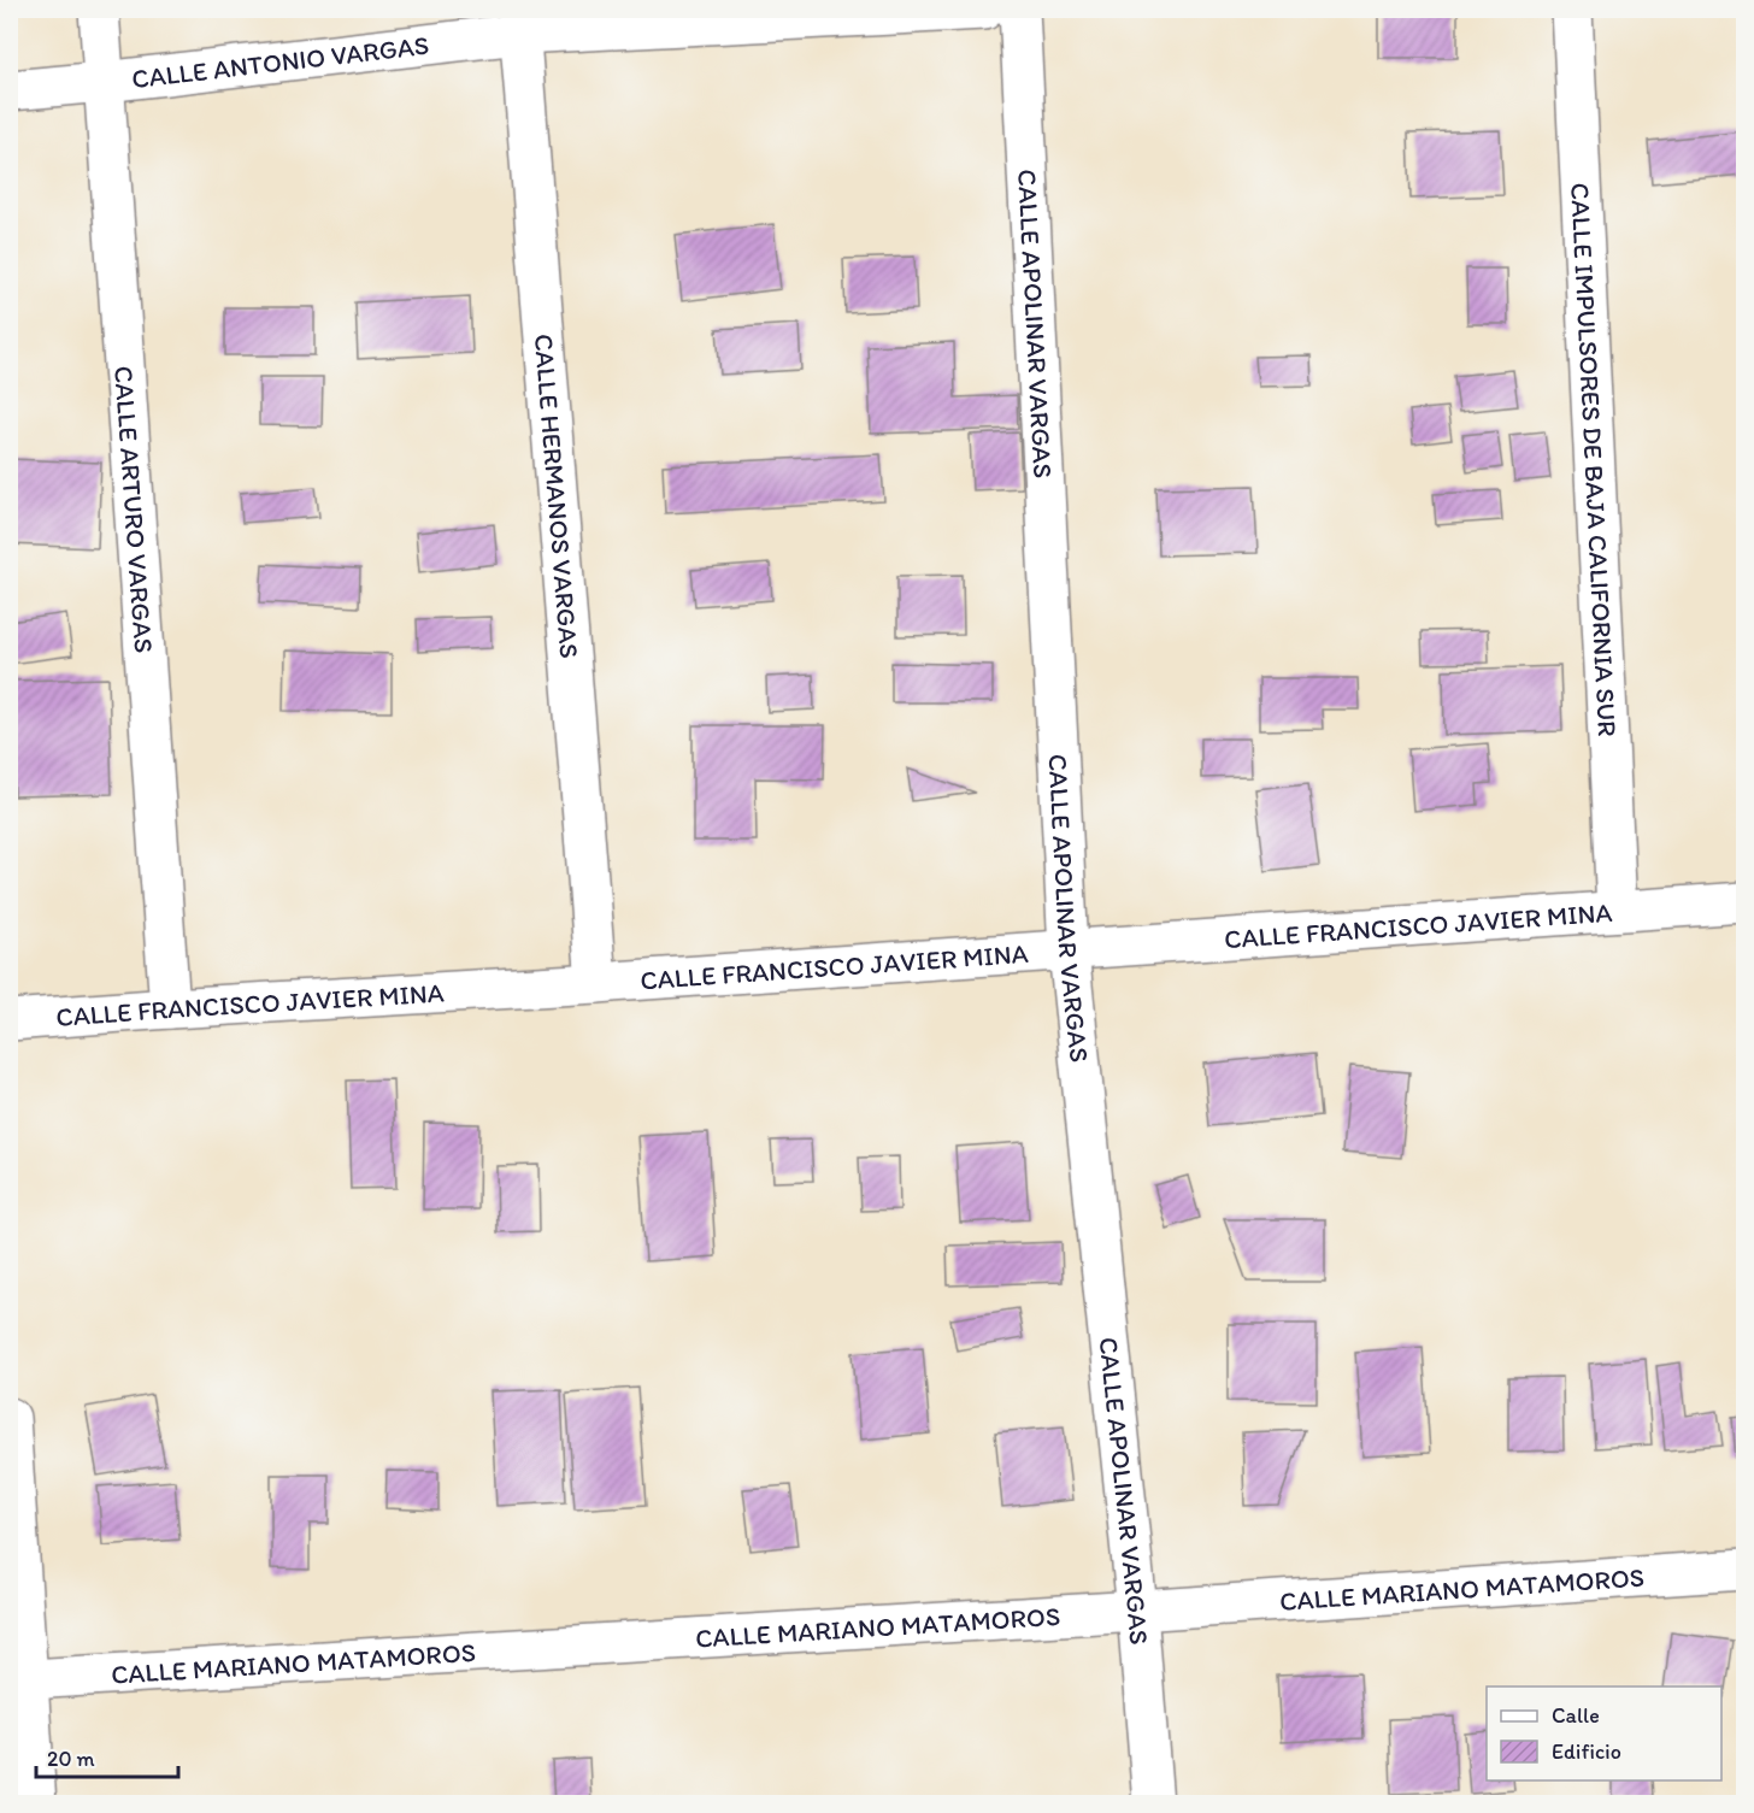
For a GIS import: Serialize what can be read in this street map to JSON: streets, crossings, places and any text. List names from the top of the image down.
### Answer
{
  "streets": {
    "street": [
      "CALLE ANTONIO VARGAS",
      "CALLE APOLINAR VARGAS",
      "CALLE IMPULSORES DE BAJA CALIFORNIA SUR",
      "CALLE HERMANOS VARGAS",
      "CALLE ARTURO VARGAS",
      "CALLE FRANCISCO JAVIER MINA",
      "CALLE MARIANO MATAMOROS"
    ]
  },
  "crossings": [
    ["CALLE ANTONIO VARGAS", "CALLE HERMANOS VARGAS"],
    ["CALLE ANTONIO VARGAS", "CALLE ARTURO VARGAS"],
    ["CALLE APOLINAR VARGAS", "CALLE FRANCISCO JAVIER MINA"],
    ["CALLE APOLINAR VARGAS", "CALLE MARIANO MATAMOROS"],
    ["CALLE IMPULSORES DE BAJA CALIFORNIA SUR", "CALLE FRANCISCO JAVIER MINA"],
    ["CALLE HERMANOS VARGAS", "CALLE FRANCISCO JAVIER MINA"],
    ["CALLE ARTURO VARGAS", "CALLE FRANCISCO JAVIER MINA"]
  ],
  "legend": ["Calle", "Edificio"],
  "scale_bar": "20 m"
}
